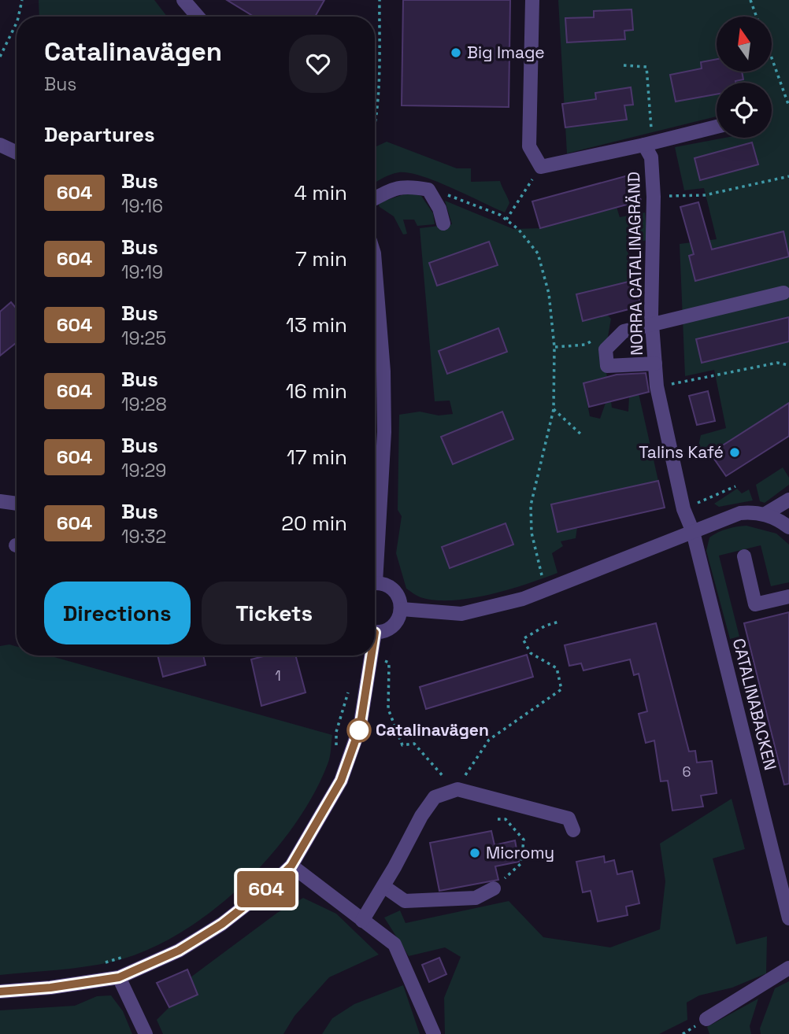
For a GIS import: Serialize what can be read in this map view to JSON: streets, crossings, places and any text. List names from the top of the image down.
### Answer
{
  "streets": {
    "street": ["NORRA CATALINAGRÄND", "CATALINABACKEN"]
  },
  "crossings": [
    ["NORRA CATALINAGRÄND", "CATALINABACKEN"]
  ],
  "places": [
    "Big Image",
    "Talins Kafé",
    "Catalinavägen",
    "Micromy"
  ],
  "lines": ["bus line 604"],
  "house_numbers": ["1", "6"],
  "north": "top",
  "page": {
    "on_map": "604",
    "heading": [
      ["Catalinavägen", "Bus"],
      "Departures"
    ],
    "list": [
      {
        "mark": "604",
        "name": "Bus",
        "note": "19:16",
        "value": "4 min"
      },
      {
        "mark": "604",
        "name": "Bus",
        "note": "19:19",
        "value": "7 min"
      },
      {
        "mark": "604",
        "name": "Bus",
        "note": "19:25",
        "value": "13 min"
      },
      {
        "mark": "604",
        "name": "Bus",
        "note": "19:28",
        "value": "16 min"
      },
      {
        "mark": "604",
        "name": "Bus",
        "note": "19:29",
        "value": "17 min"
      },
      {
        "mark": "604",
        "name": "Bus",
        "note": "19:32",
        "value": "20 min"
      }
    ],
    "buttons": ["Directions", "Tickets"]
  }
}
